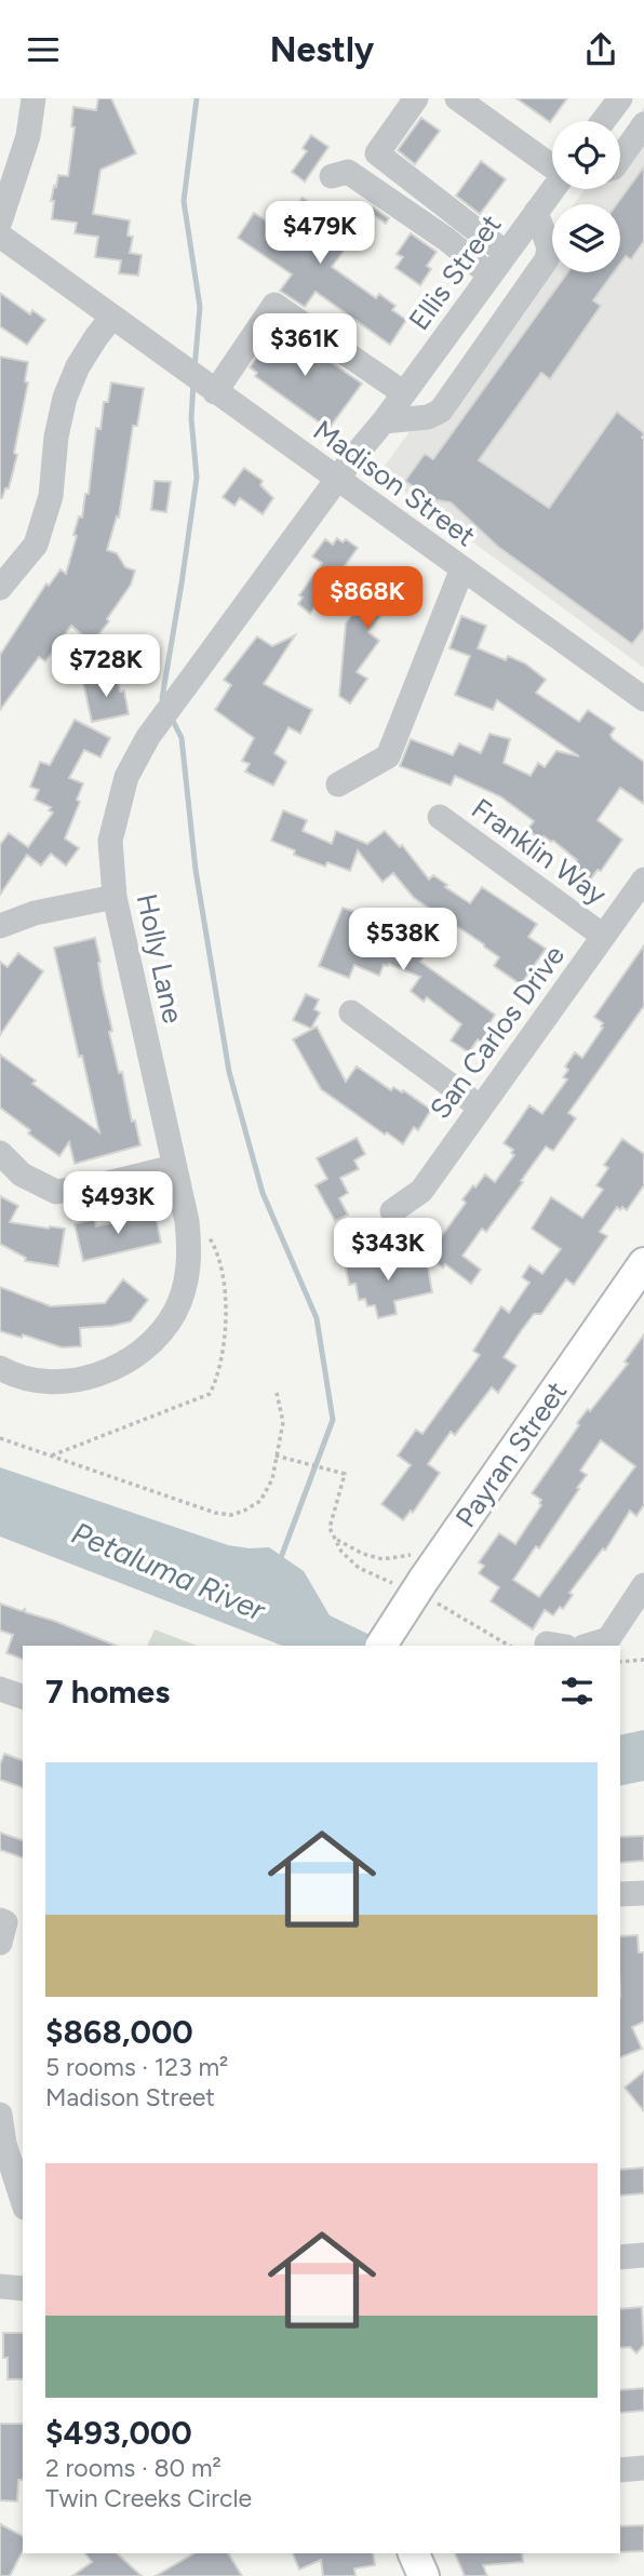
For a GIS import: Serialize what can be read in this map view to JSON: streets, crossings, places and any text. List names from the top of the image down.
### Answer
{
  "streets": {
    "main road": ["Payran Street"],
    "street": [
      "Ellis Street",
      "Madison Street",
      "Franklin Way",
      "Holly Lane",
      "San Carlos Drive"
    ]
  },
  "crossings": [
    ["Ellis Street", "Madison Street"],
    ["Ellis Street", "Holly Lane"],
    ["Madison Street", "Holly Lane"],
    ["Franklin Way", "San Carlos Drive"]
  ],
  "water": ["Petaluma River"],
  "page": {
    "header": "Nestly",
    "price": [
      "$479K",
      "$361K",
      "$868K",
      "$728K",
      "$538K",
      "$493K",
      "$343K"
    ],
    "heading": "7 homes",
    "list": [
      {
        "name": "$868,000",
        "note": "5 rooms · 123 m² · Madison Street"
      },
      {
        "name": "$493,000",
        "note": "2 rooms · 80 m² · Twin Creeks Circle"
      }
    ]
  }
}
